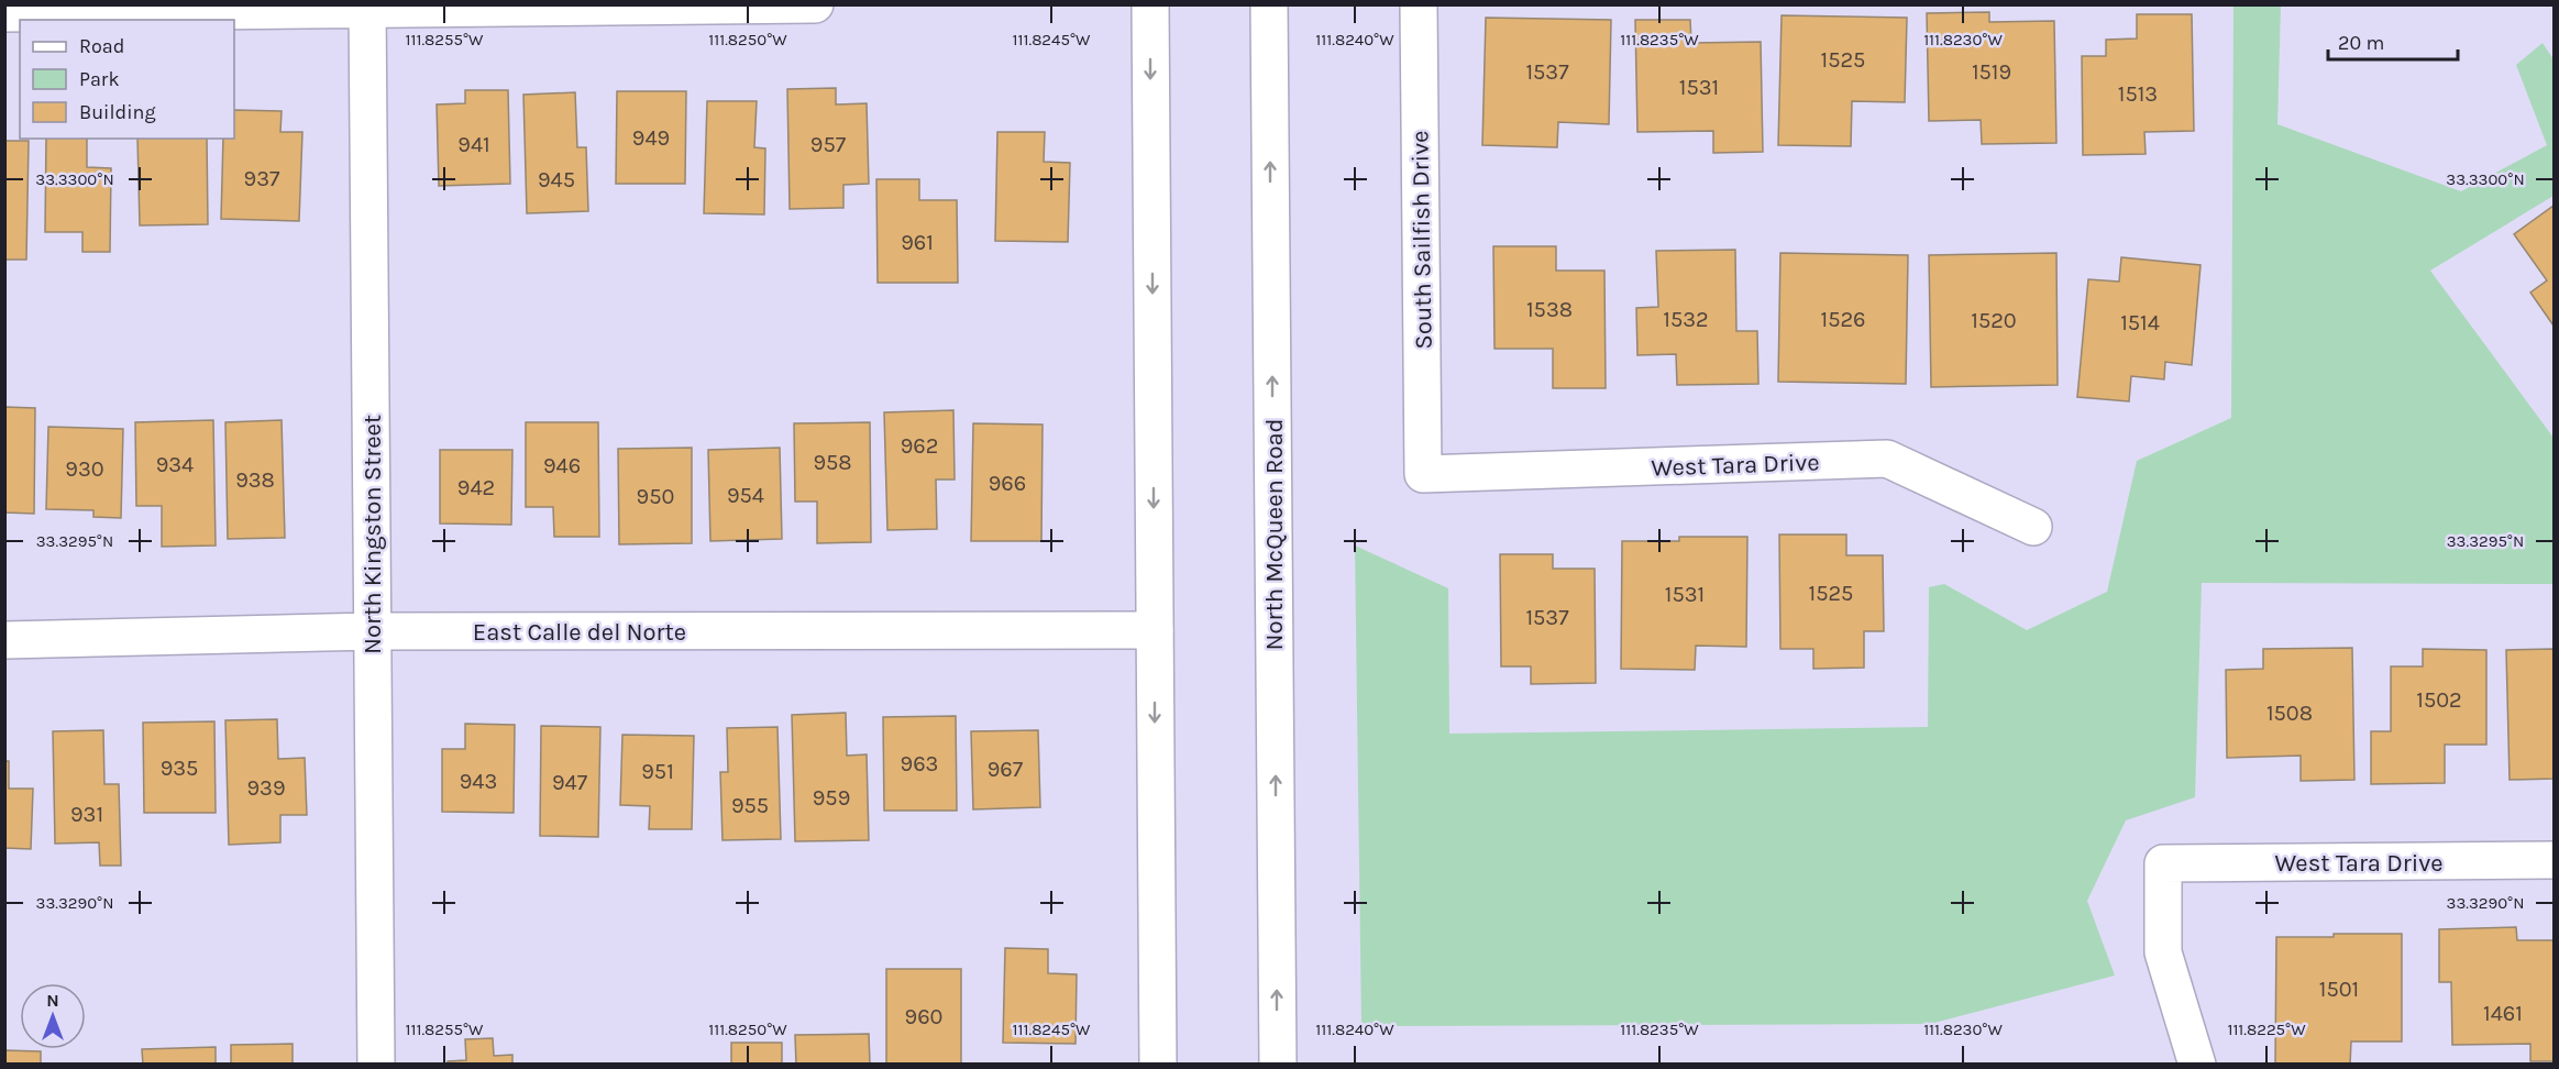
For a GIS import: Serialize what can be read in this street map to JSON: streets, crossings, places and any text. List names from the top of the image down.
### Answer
{
  "streets": {
    "street": [
      "South Sailfish Drive",
      "West Tara Drive",
      "North Kingston Street",
      "North McQueen Road",
      "East Calle del Norte"
    ]
  },
  "crossings": [
    ["South Sailfish Drive", "West Tara Drive"],
    ["North Kingston Street", "East Calle del Norte"]
  ],
  "house_numbers": [
    "1525",
    "1537",
    "1519",
    "1531",
    "1513",
    "949",
    "941",
    "957",
    "937",
    "945",
    "961",
    "1538",
    "1532",
    "1526",
    "1520",
    "1514",
    "962",
    "958",
    "934",
    "946",
    "930",
    "938",
    "966",
    "942",
    "954",
    "950",
    "1525",
    "1531",
    "1537",
    "1502",
    "1508",
    "963",
    "935",
    "967",
    "951",
    "943",
    "947",
    "939",
    "959",
    "955",
    "931",
    "1501",
    "1461",
    "960"
  ],
  "legend": ["Road", "Park", "Building"],
  "scale_bar": "20 m",
  "north": "top",
  "coordinates": [
    "111.8255°W",
    "111.8250°W",
    "111.8245°W",
    "111.8240°W",
    "111.8235°W",
    "111.8230°W",
    "33.3300°N",
    "33.3295°N",
    "33.3290°N",
    "111.8225°W"
  ]
}
